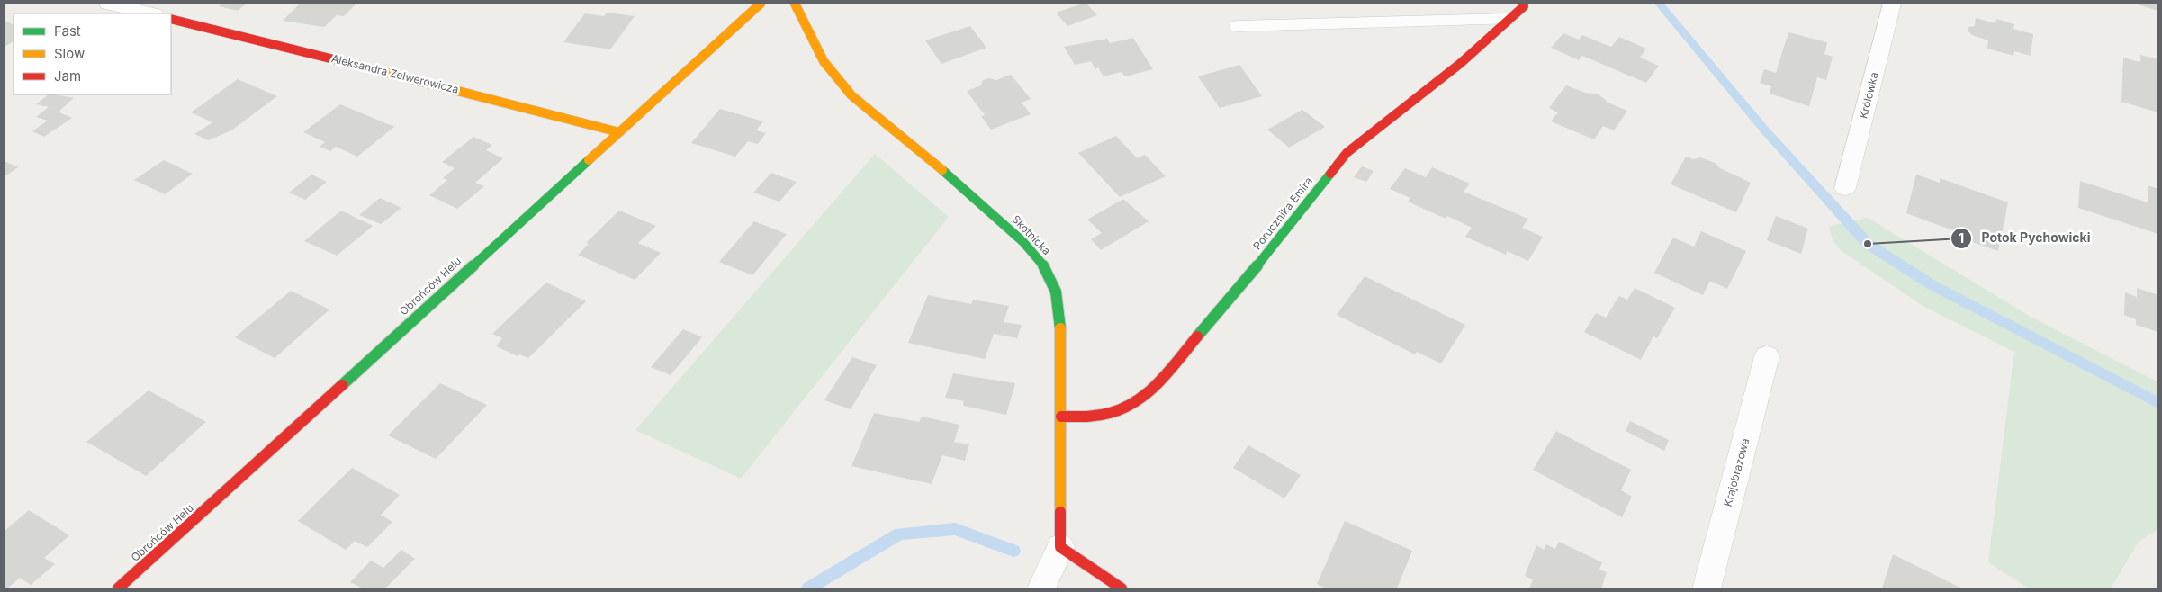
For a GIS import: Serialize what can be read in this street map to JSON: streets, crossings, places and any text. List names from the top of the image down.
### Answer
{
  "streets": {
    "street": [
      "Aleksandra Zelwerowicza",
      "Porucznika Emira",
      "Skotnicka",
      "Obrońców Helu",
      "Krajobrazowa"
    ],
    "lane": ["Królówka"]
  },
  "crossings": [
    ["Aleksandra Zelwerowicza", "Obrońców Helu"],
    ["Porucznika Emira", "Skotnicka"]
  ],
  "places": ["Potok Pychowicki"],
  "legend": ["Fast", "Slow", "Jam"]
}
